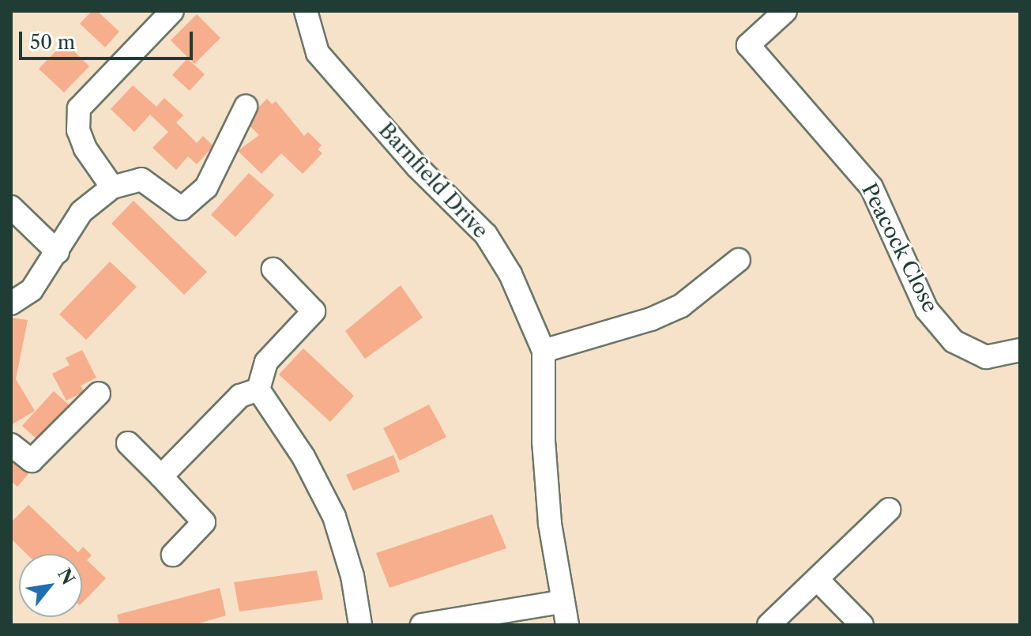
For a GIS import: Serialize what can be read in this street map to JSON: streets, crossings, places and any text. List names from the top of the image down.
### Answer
{
  "streets": {
    "street": ["Barnfield Drive", "Peacock Close"]
  },
  "scale_bar": "50 m",
  "north": "top right"
}
